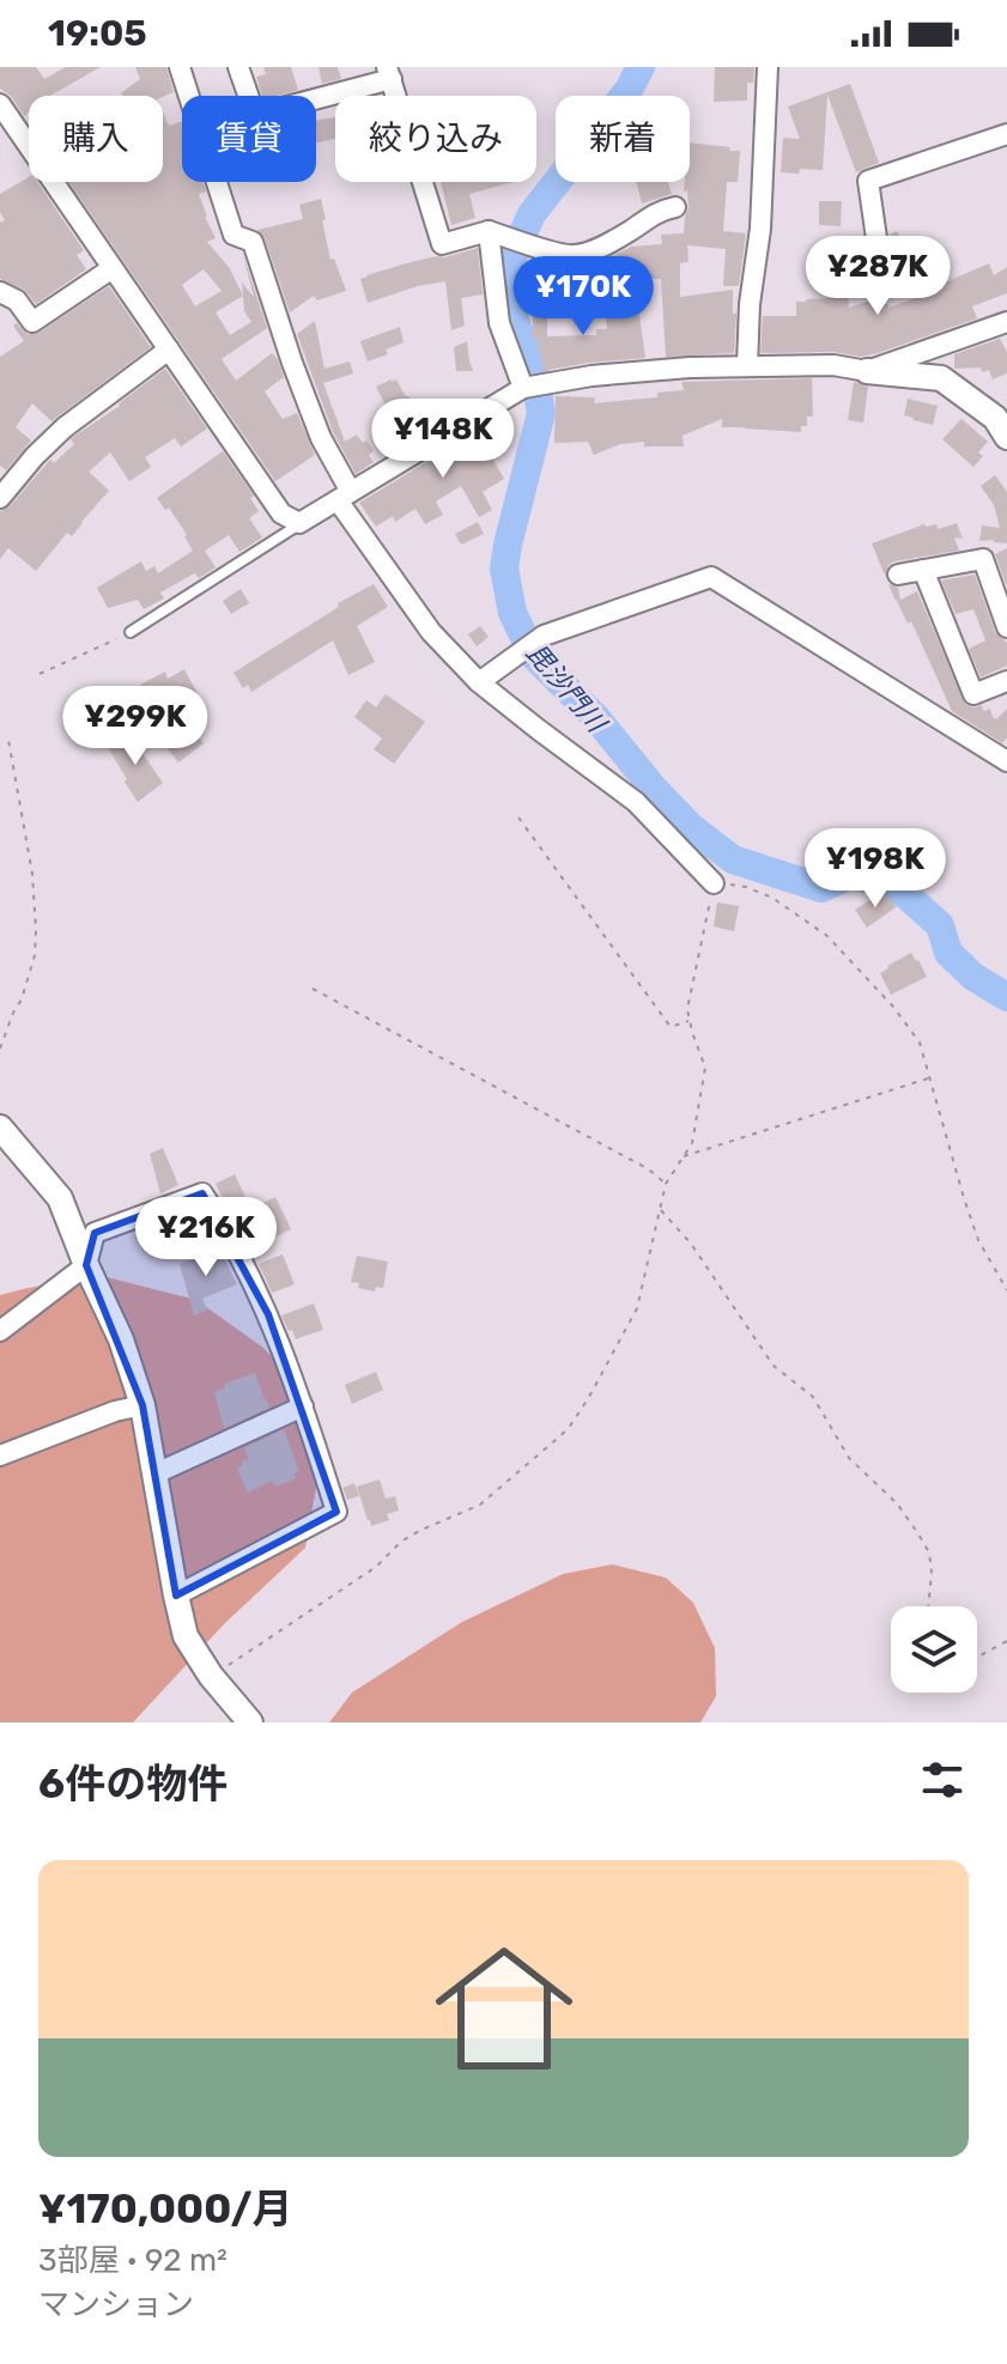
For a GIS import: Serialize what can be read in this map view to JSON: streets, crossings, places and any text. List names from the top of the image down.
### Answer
{
  "water": ["毘沙門川"],
  "page": {
    "status": "19:05",
    "chip": [
      "購入",
      "賃貸",
      "絞り込み",
      "新着"
    ],
    "price": [
      "¥287K",
      "¥170K",
      "¥148K",
      "¥299K",
      "¥198K",
      "¥216K"
    ],
    "heading": "6件の物件",
    "list": [
      {
        "name": "¥170,000/月",
        "note": "3部屋 · 92 m² · マンション"
      }
    ]
  }
}
